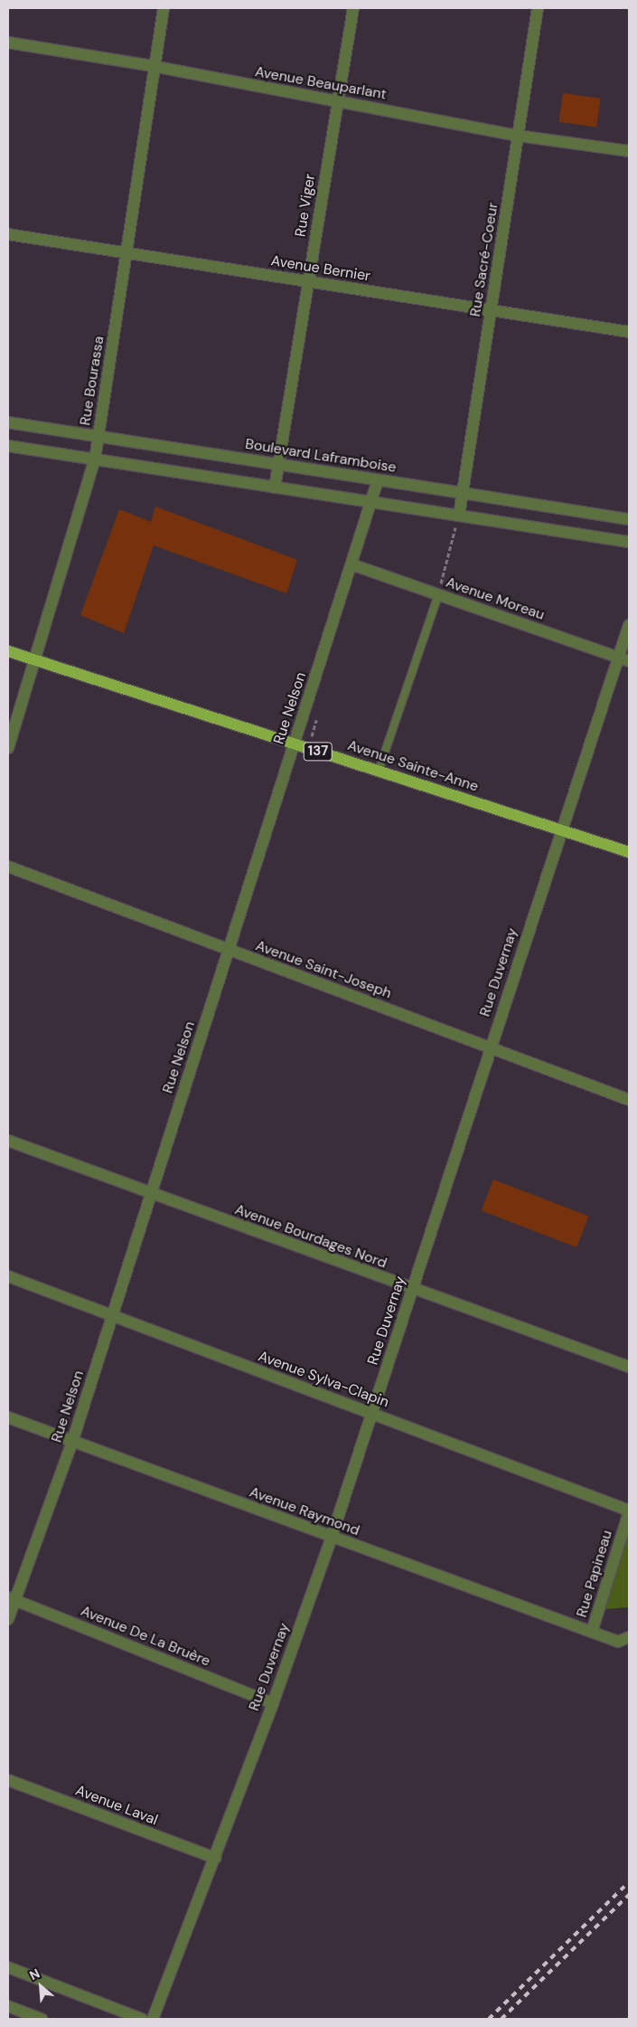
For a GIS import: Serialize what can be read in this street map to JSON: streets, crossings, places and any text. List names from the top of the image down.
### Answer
{
  "streets": {
    "main road": ["137", "Avenue Sainte-Anne"],
    "street": [
      "Avenue Beauparlant",
      "Rue Viger",
      "Rue Sacré-Coeur",
      "Avenue Bernier",
      "Rue Bourassa",
      "Boulevard Laframboise",
      "Avenue Moreau",
      "Rue Nelson",
      "Avenue Saint-Joseph",
      "Rue Duvernay",
      "Avenue Bourdages Nord",
      "Avenue Sylva-Clapin",
      "Avenue Raymond",
      "Rue Papineau",
      "Avenue De La Bruère",
      "Avenue Laval"
    ]
  },
  "crossings": [
    ["Avenue Beauparlant", "Rue Viger"],
    ["Avenue Beauparlant", "Rue Sacré-Coeur"],
    ["Avenue Beauparlant", "Rue Bourassa"],
    ["Rue Viger", "Avenue Bernier"],
    ["Rue Viger", "Boulevard Laframboise"],
    ["Rue Sacré-Coeur", "Avenue Bernier"],
    ["Rue Sacré-Coeur", "Boulevard Laframboise"],
    ["Avenue Bernier", "Rue Bourassa"],
    ["Rue Bourassa", "Boulevard Laframboise"],
    ["Rue Bourassa", "Avenue Sainte-Anne"],
    ["Boulevard Laframboise", "Rue Nelson"],
    ["Avenue Moreau", "Rue Nelson"],
    ["Avenue Moreau", "Rue Duvernay"],
    ["Rue Nelson", "Avenue Sainte-Anne"],
    ["Rue Nelson", "Avenue Saint-Joseph"],
    ["Rue Nelson", "Avenue Bourdages Nord"],
    ["Rue Nelson", "Avenue Sylva-Clapin"],
    ["Rue Nelson", "Avenue Raymond"],
    ["Rue Nelson", "Avenue De La Bruère"],
    ["Avenue Sainte-Anne", "Rue Duvernay"],
    ["Avenue Saint-Joseph", "Rue Duvernay"],
    ["Rue Duvernay", "Avenue Bourdages Nord"],
    ["Rue Duvernay", "Avenue Sylva-Clapin"],
    ["Rue Duvernay", "Avenue Raymond"],
    ["Rue Duvernay", "Avenue De La Bruère"],
    ["Rue Duvernay", "Avenue Laval"],
    ["Avenue Sylva-Clapin", "Rue Papineau"],
    ["Avenue Raymond", "Rue Papineau"]
  ],
  "north": "top left"
}
